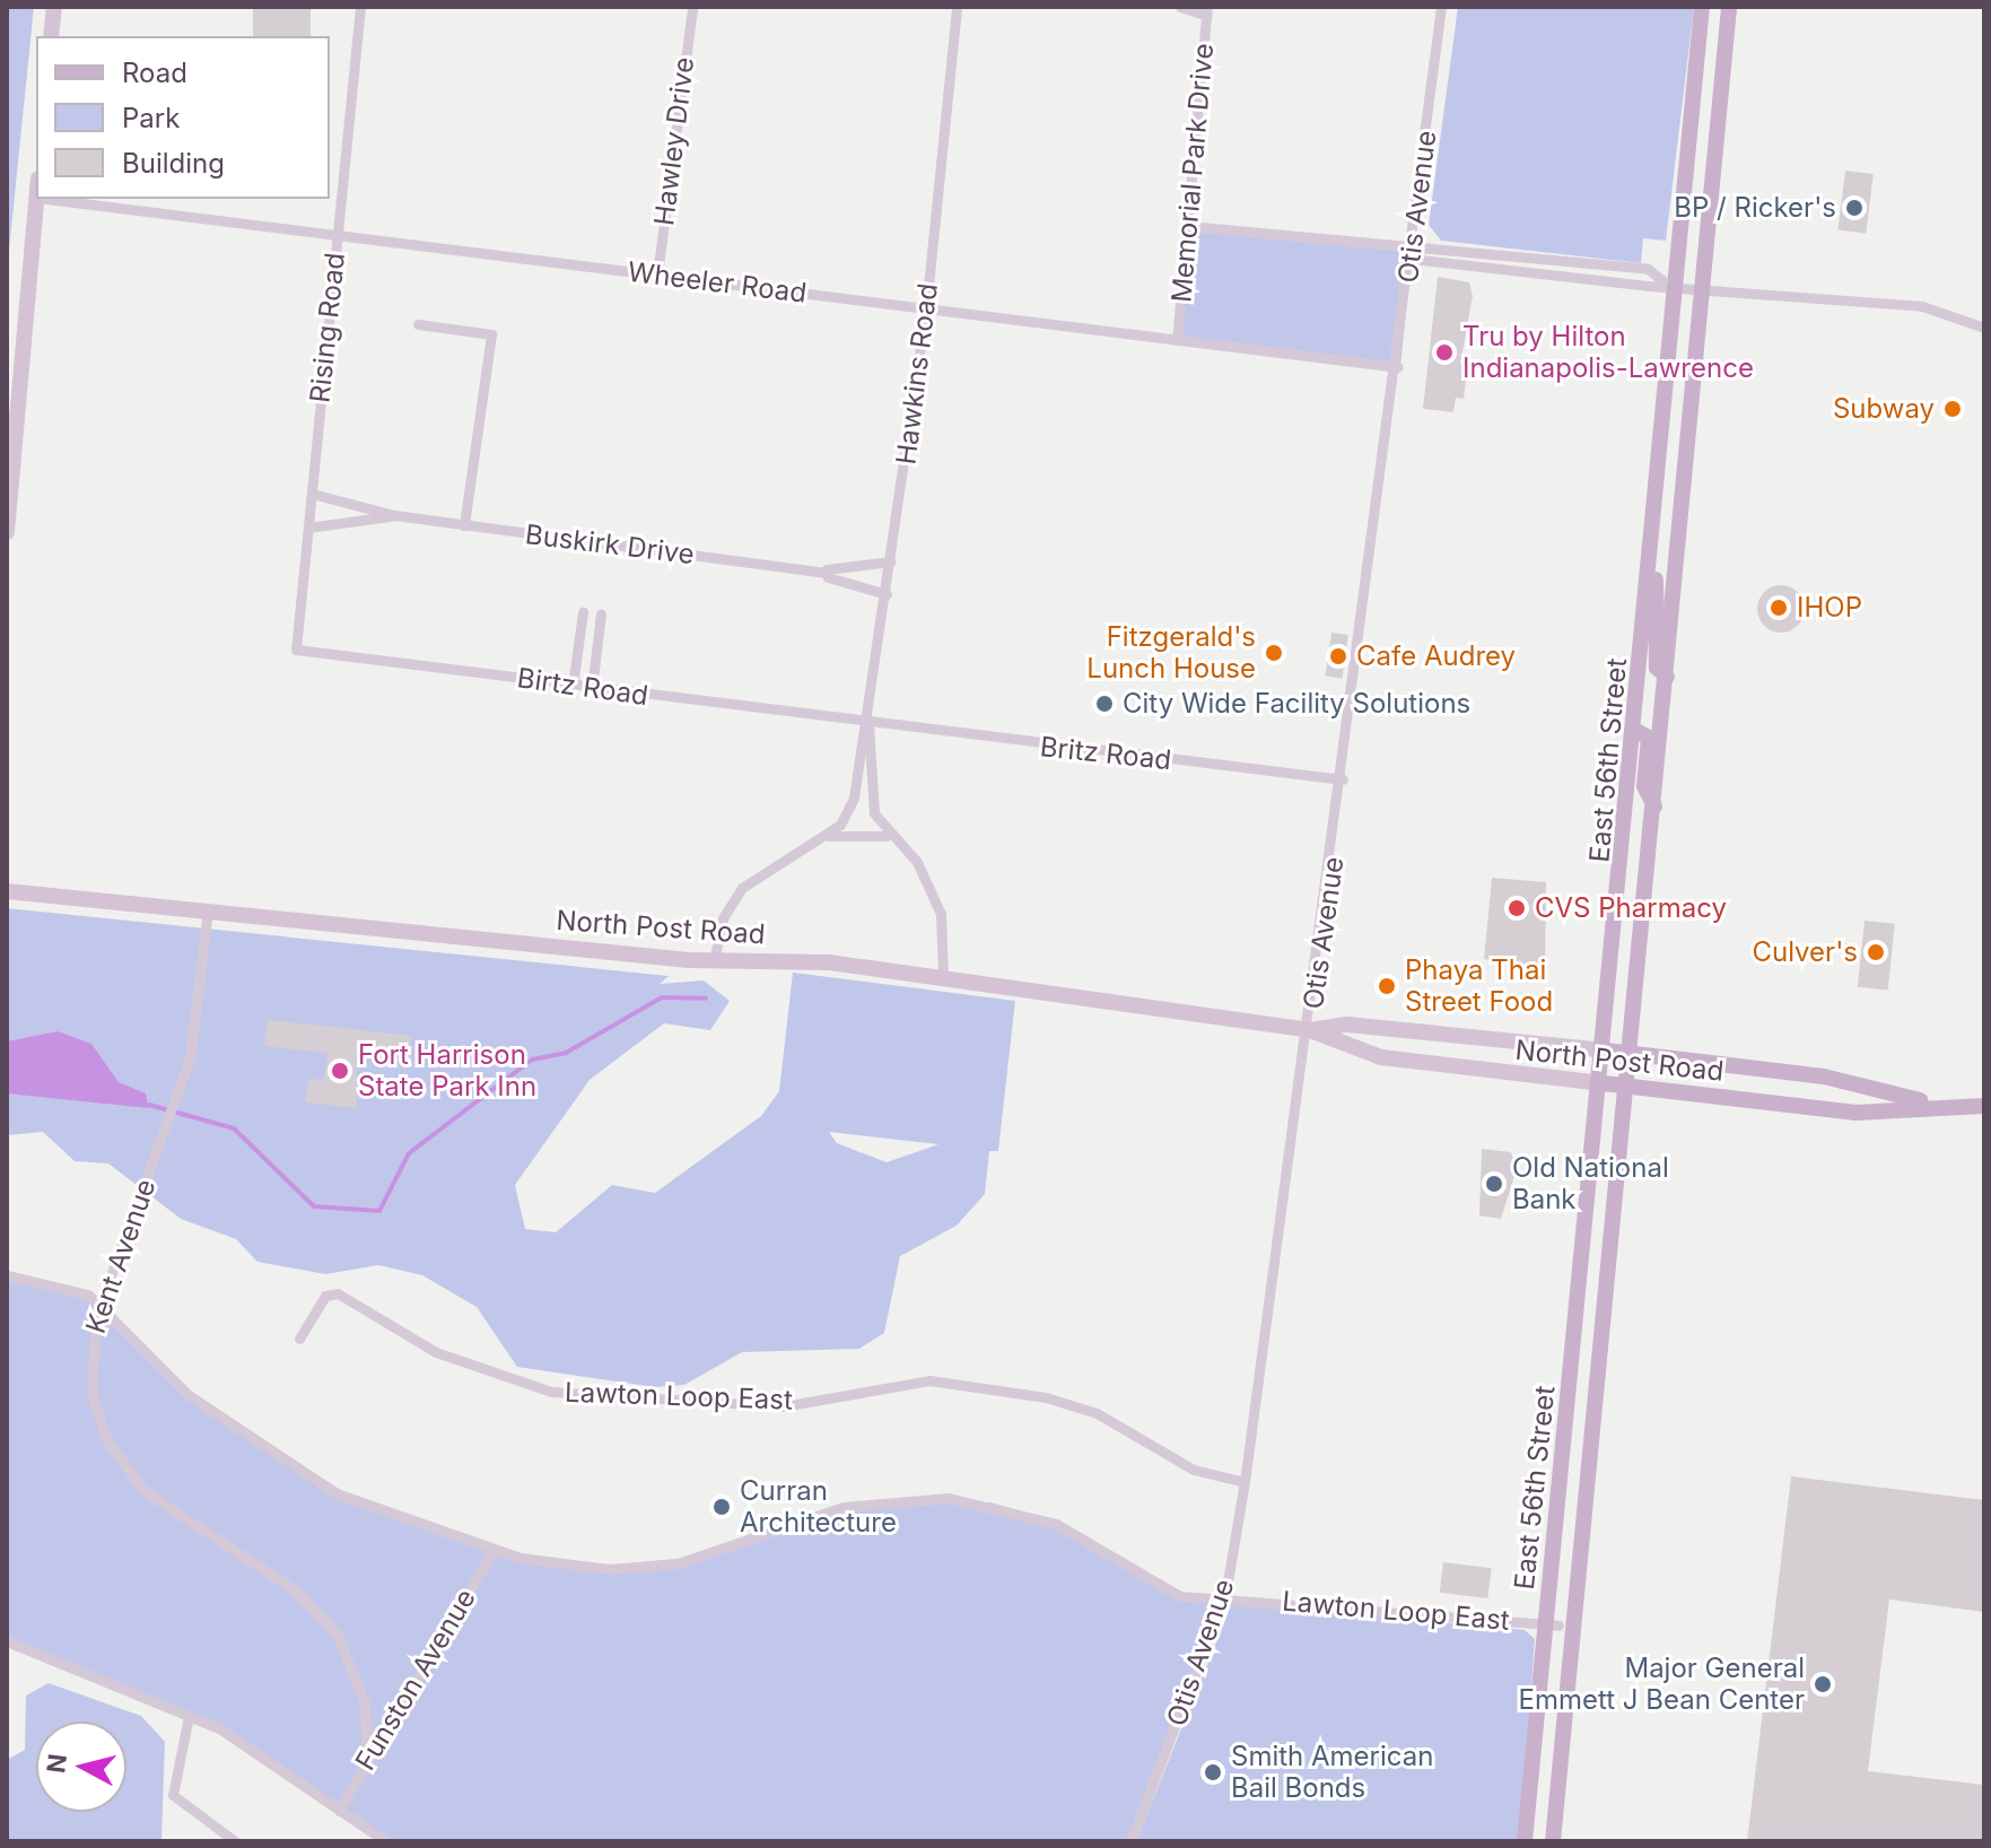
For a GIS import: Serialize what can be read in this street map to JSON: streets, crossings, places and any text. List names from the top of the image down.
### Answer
{
  "streets": {
    "main road": ["East 56th Street", "North Post Road"],
    "street": [
      "Hawley Drive",
      "Memorial Park Drive",
      "Otis Avenue",
      "Wheeler Road",
      "Rising Road",
      "Hawkins Road",
      "Buskirk Drive",
      "Birtz Road",
      "Britz Road",
      "Kent Avenue",
      "Lawton Loop East",
      "Funston Avenue"
    ]
  },
  "crossings": [
    ["Hawley Drive", "Wheeler Road"],
    ["Memorial Park Drive", "Wheeler Road"],
    ["Otis Avenue", "Wheeler Road"],
    ["Otis Avenue", "Britz Road"],
    ["Otis Avenue", "North Post Road"],
    ["Otis Avenue", "Lawton Loop East"],
    ["Wheeler Road", "Rising Road"],
    ["Wheeler Road", "Hawkins Road"],
    ["Rising Road", "Buskirk Drive"],
    ["Rising Road", "Birtz Road"],
    ["Hawkins Road", "Buskirk Drive"],
    ["Hawkins Road", "Birtz Road"],
    ["Hawkins Road", "Britz Road"],
    ["Hawkins Road", "North Post Road"],
    ["Birtz Road", "Britz Road"],
    ["East 56th Street", "North Post Road"],
    ["East 56th Street", "Lawton Loop East"],
    ["North Post Road", "Kent Avenue"],
    ["Kent Avenue", "Lawton Loop East"],
    ["Kent Avenue", "Funston Avenue"],
    ["Lawton Loop East", "Funston Avenue"]
  ],
  "places": [
    "BP / Ricker's",
    "Tru by Hilton Indianapolis-Lawrence",
    "Subway",
    "IHOP",
    "Fitzgerald's Lunch House",
    "Cafe Audrey",
    "City Wide Facility Solutions",
    "CVS Pharmacy",
    "Culver's",
    "Phaya Thai Street Food",
    "Fort Harrison State Park Inn",
    "Old National Bank",
    "Curran Architecture",
    "Major General Emmett J Bean Center",
    "Smith American Bail Bonds"
  ],
  "legend": ["Road", "Park", "Building"],
  "north": "left"
}
